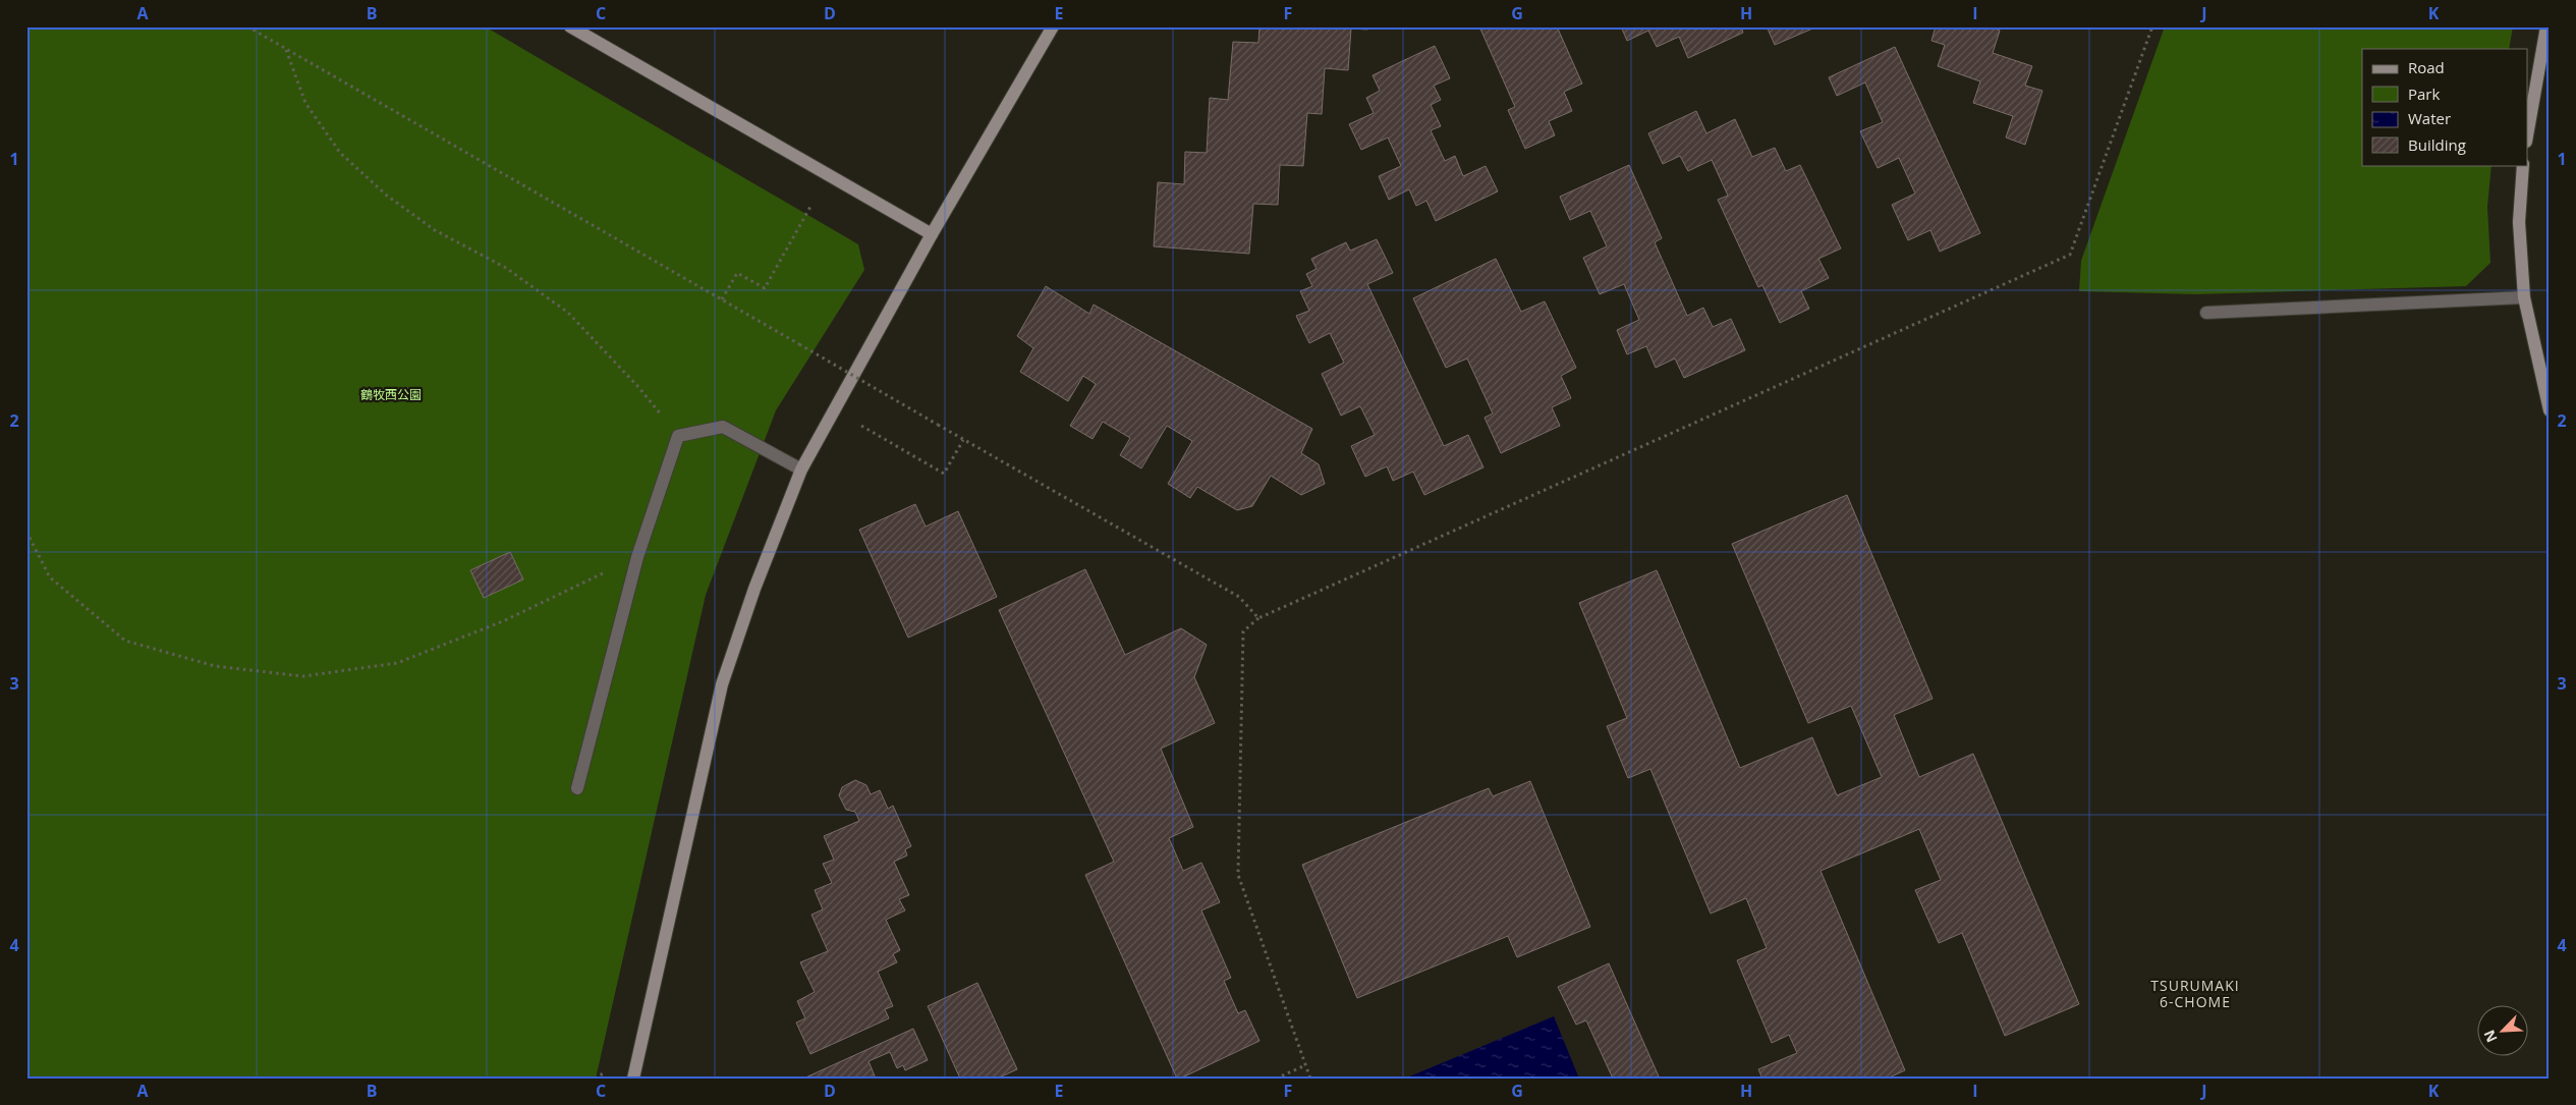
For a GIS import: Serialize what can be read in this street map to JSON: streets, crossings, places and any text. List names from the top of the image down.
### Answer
{
  "districts": ["TSURUMAKI 6-CHOME"],
  "parks": ["鶴牧西公園"],
  "legend": [
    "Road",
    "Park",
    "Water",
    "Building"
  ],
  "north": "bottom left",
  "grid": {
    "columns": [
      "A",
      "B",
      "C",
      "D",
      "E",
      "F",
      "G",
      "H",
      "I",
      "J",
      "K"
    ],
    "rows": [
      "1",
      "2",
      "3",
      "4"
    ]
  }
}
